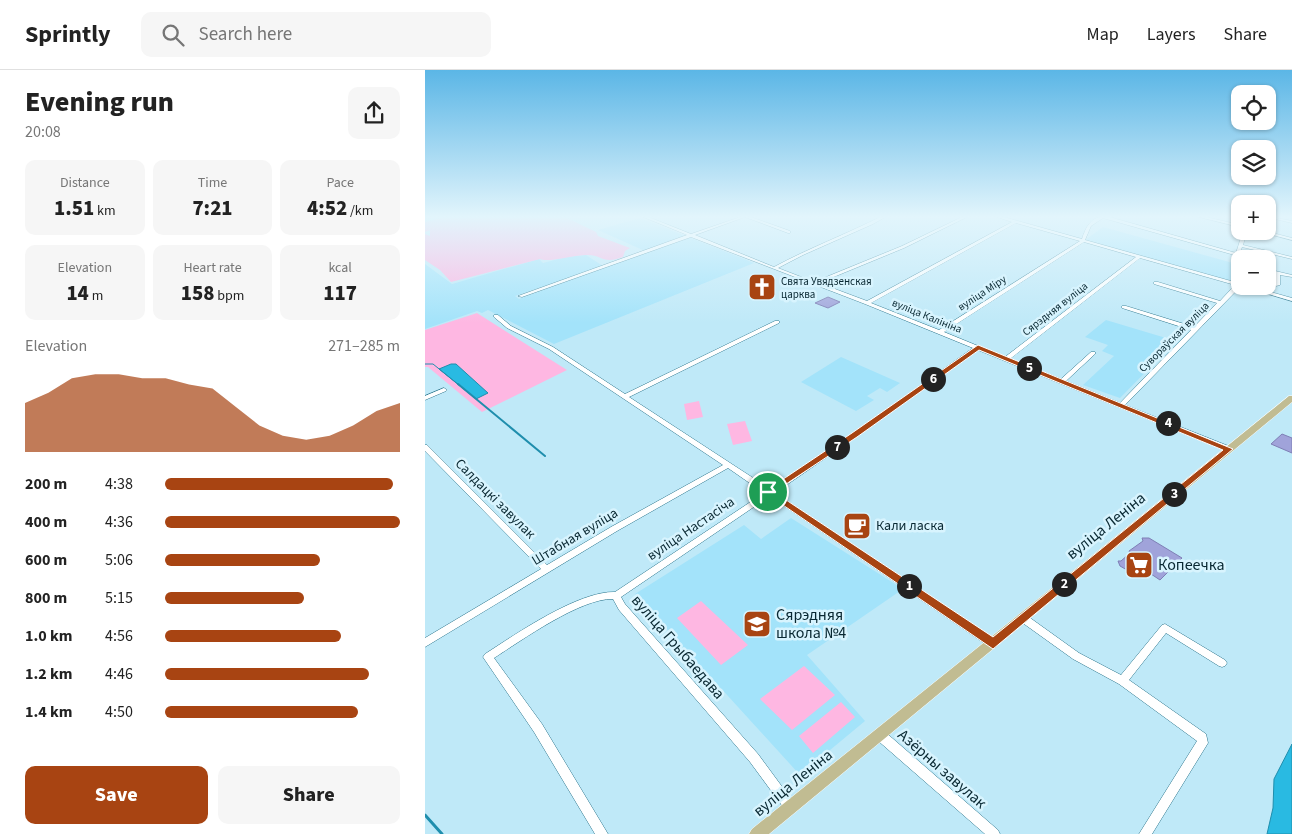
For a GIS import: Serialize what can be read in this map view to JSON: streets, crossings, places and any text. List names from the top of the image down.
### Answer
{
  "streets": {
    "main road": ["вуліца Леніна"],
    "street": [
      "вуліца Міру",
      "Сярэдняя вуліца",
      "вуліца Калініна",
      "Сувораўская вуліца",
      "Салдацкі завулак",
      "вуліца Настасіча",
      "Штабная вуліца",
      "вуліца Грыбаедава",
      "Азёрны завулак"
    ]
  },
  "crossings": [
    ["вуліца Міру", "вуліца Калініна"],
    ["Сярэдняя вуліца", "вуліца Калініна"],
    ["вуліца Калініна", "Сувораўская вуліца"],
    ["вуліца Калініна", "вуліца Леніна"],
    ["вуліца Калініна", "вуліца Настасіча"],
    ["Салдацкі завулак", "Штабная вуліца"],
    ["вуліца Леніна", "вуліца Грыбаедава"],
    ["вуліца Леніна", "Азёрны завулак"],
    ["вуліца Настасіча", "вуліца Грыбаедава"]
  ],
  "places": {
    "church": ["Свята Увядзенская царква"],
    "cafe": ["Кали ласка"],
    "supermarket": ["Копеечка"],
    "school or university": ["Сярэдняя школа №4"]
  },
  "page": {
    "header": "Sprintly",
    "search": "Search here",
    "nav": ["Map", "Layers", "Share"],
    "heading": ["Evening run", "20:08"],
    "map_buttons": ["+", "−"],
    "stats": [
      ["Distance", "1.51 km"],
      ["Time", "7:21"],
      ["Pace", "4:52 /km"],
      ["Elevation", "14 m"],
      ["Heart rate", "158 bpm"],
      ["kcal", "117"]
    ],
    "chart": ["Elevation", "271–285 m"],
    "pins": [
      "5",
      "6",
      "4",
      "7",
      "3",
      "2",
      "1"
    ],
    "list": [
      {
        "name": "200 m",
        "note": "4:38"
      },
      {
        "name": "400 m",
        "note": "4:36"
      },
      {
        "name": "600 m",
        "note": "5:06"
      },
      {
        "name": "800 m",
        "note": "5:15"
      },
      {
        "name": "1.0 km",
        "note": "4:56"
      },
      {
        "name": "1.2 km",
        "note": "4:46"
      },
      {
        "name": "1.4 km",
        "note": "4:50"
      }
    ],
    "buttons": ["Save", "Share"]
  }
}
